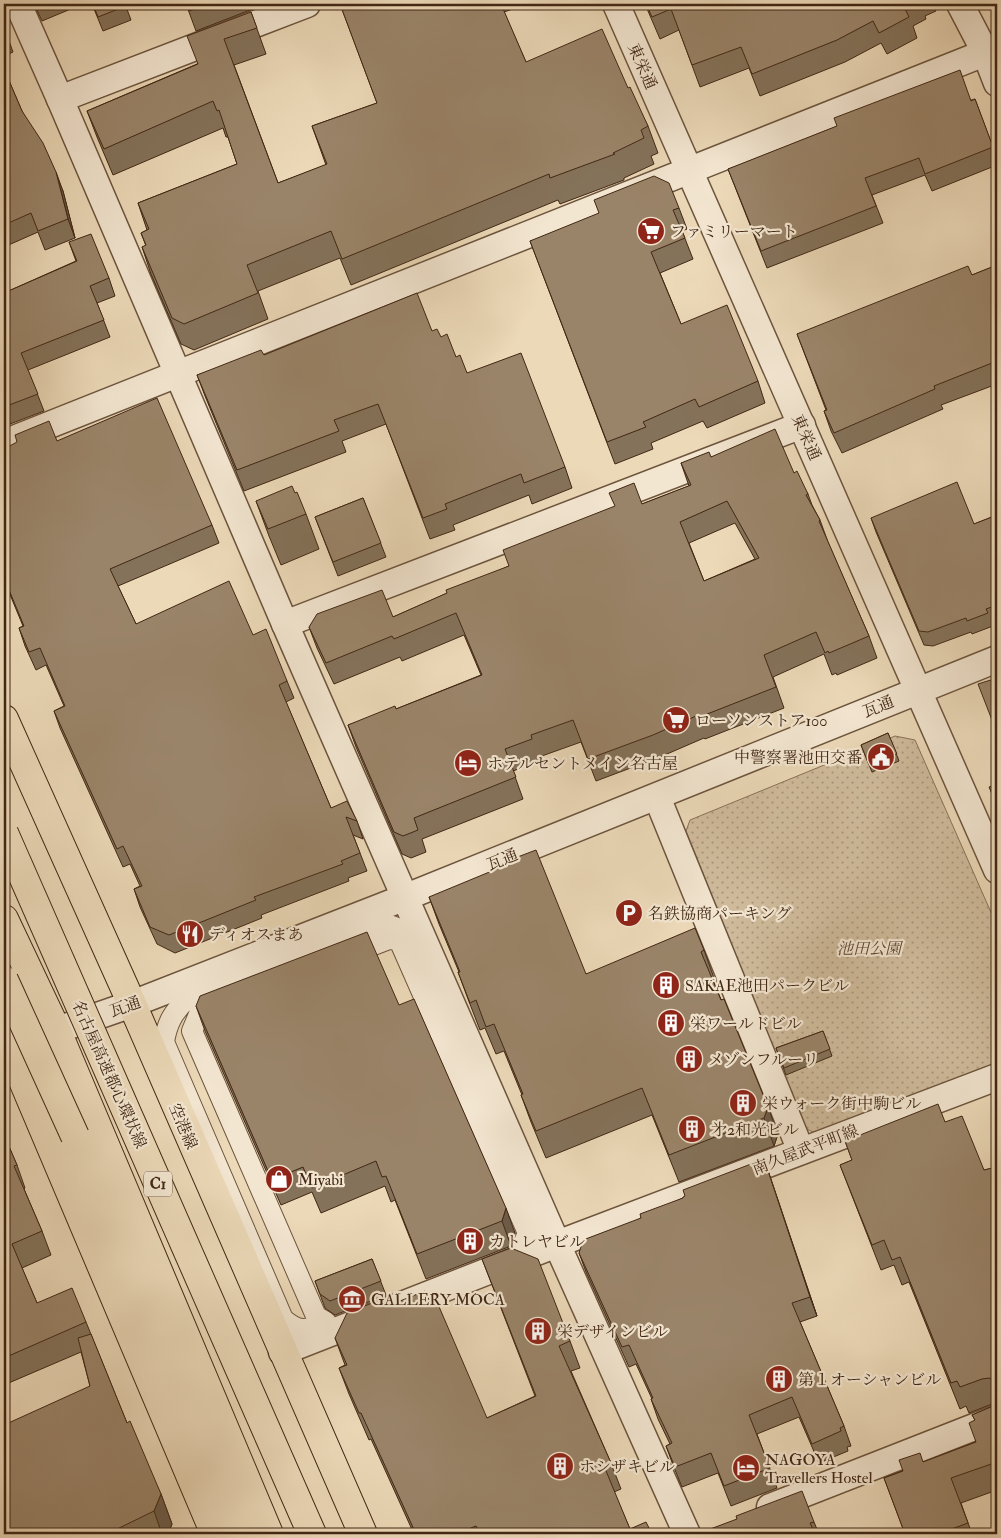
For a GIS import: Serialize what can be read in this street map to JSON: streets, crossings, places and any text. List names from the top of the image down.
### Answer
{
  "streets": {
    "main road": ["名古屋高速都心環状線", "空港線", "C1"],
    "street": ["東栄通", "瓦通", "南久屋武平町線"]
  },
  "crossings": [
    ["東栄通", "瓦通"],
    ["瓦通", "空港線"],
    ["空港線", "南久屋武平町線"]
  ],
  "parks": ["池田公園"],
  "places": {
    "supermarket": ["ファミリーマート", "ローソンストア100"],
    "public building": ["中警察署池田交番"],
    "hotel": ["ホテルセントメイン名古屋", "NAGOYA Travellers Hostel"],
    "parking": ["名鉄協商パーキング"],
    "restaurant": ["ディオスまあ"],
    "building": [
      "SAKAE池田パークビル",
      "栄ワールドビル",
      "メゾンフルーリ",
      "栄ウォーク街中駒ビル",
      "㐧2和光ビル",
      "カトレヤビル",
      "栄デザインビル",
      "第１オーシャンビル",
      "ホシザキビル"
    ],
    "shop": ["Miyabi"],
    "museum": ["GALLERY MOCA"]
  }
}
